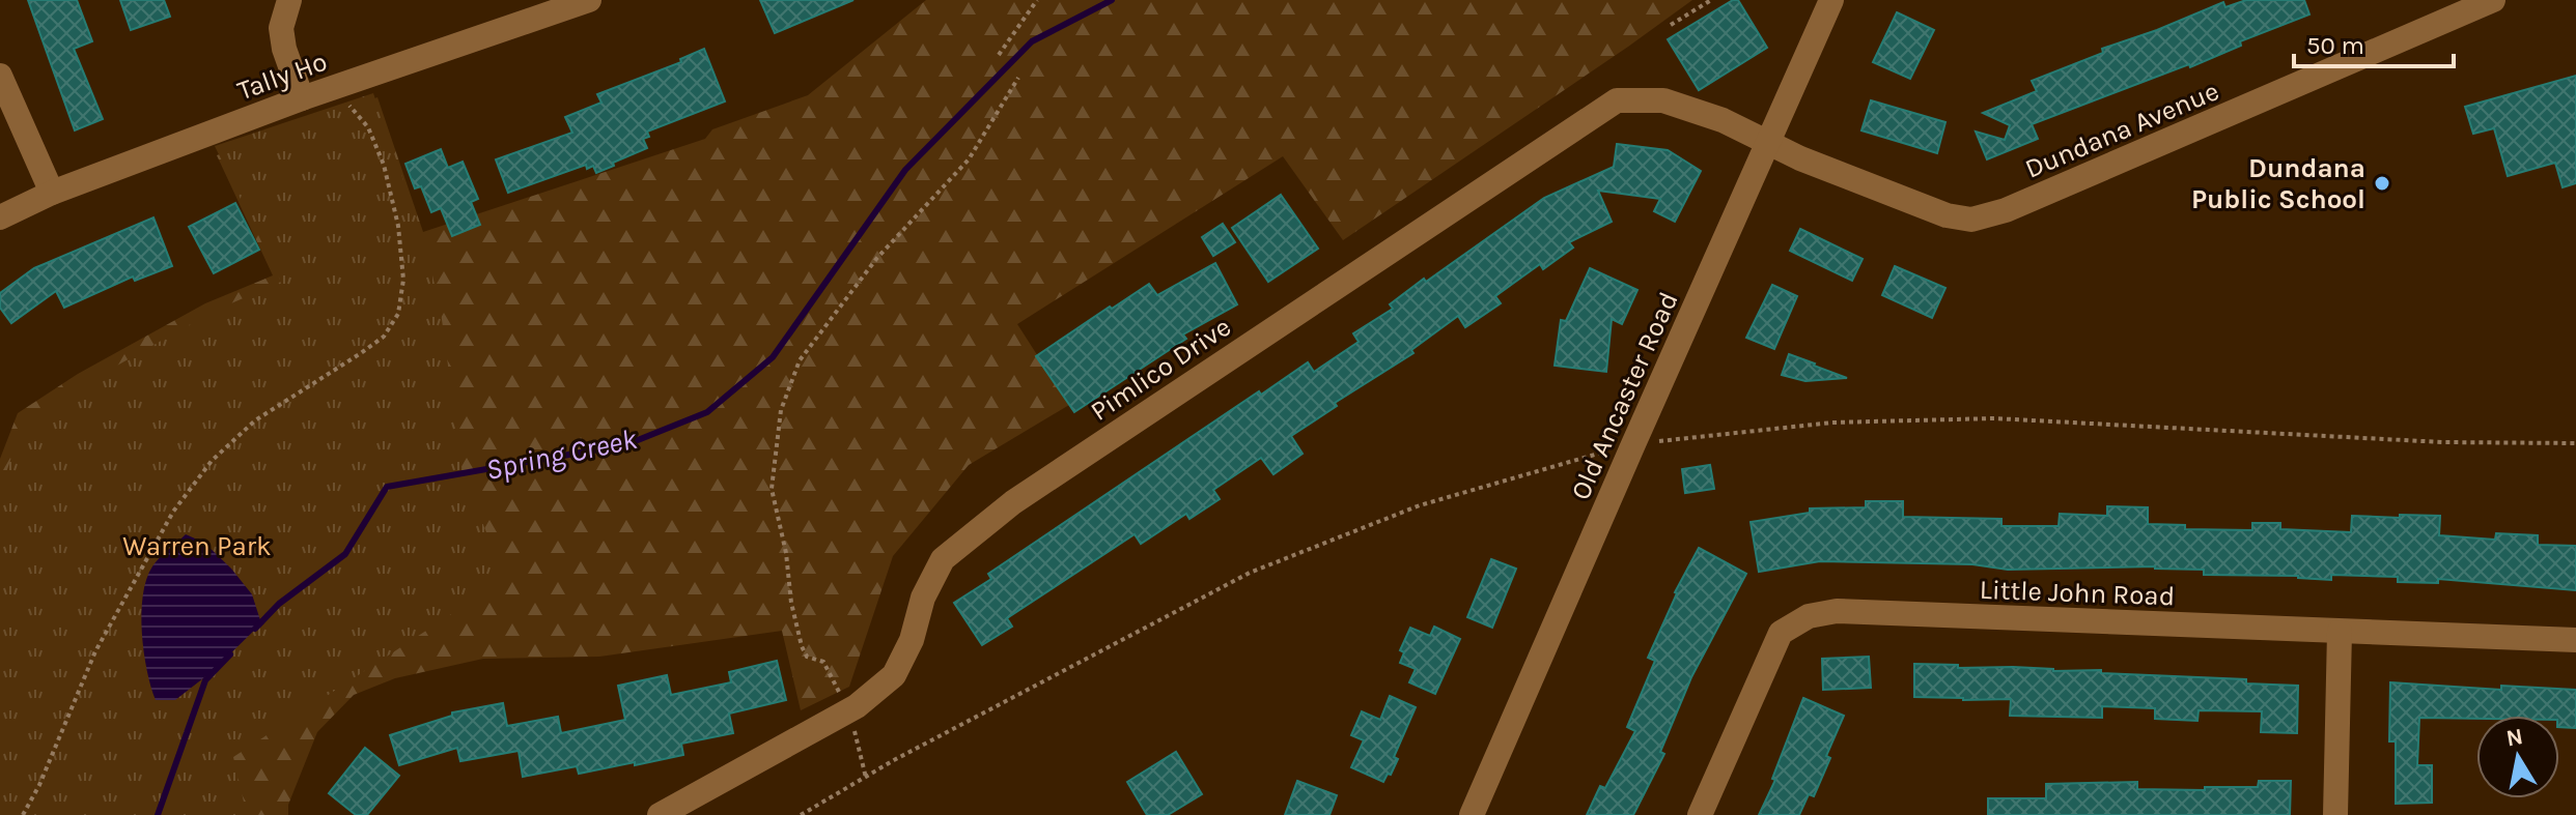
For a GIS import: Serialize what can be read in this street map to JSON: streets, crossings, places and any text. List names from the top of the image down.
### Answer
{
  "streets": {
    "street": [
      "Tally Ho",
      "Dundana Avenue",
      "Pimlico Drive",
      "Old Ancaster Road",
      "Little John Road"
    ]
  },
  "crossings": [
    ["Dundana Avenue", "Pimlico Drive"],
    ["Dundana Avenue", "Old Ancaster Road"],
    ["Pimlico Drive", "Old Ancaster Road"]
  ],
  "water": ["Spring Creek"],
  "parks": ["Warren Park"],
  "places": ["Dundana Public School"],
  "scale_bar": "50 m",
  "north": "top"
}
